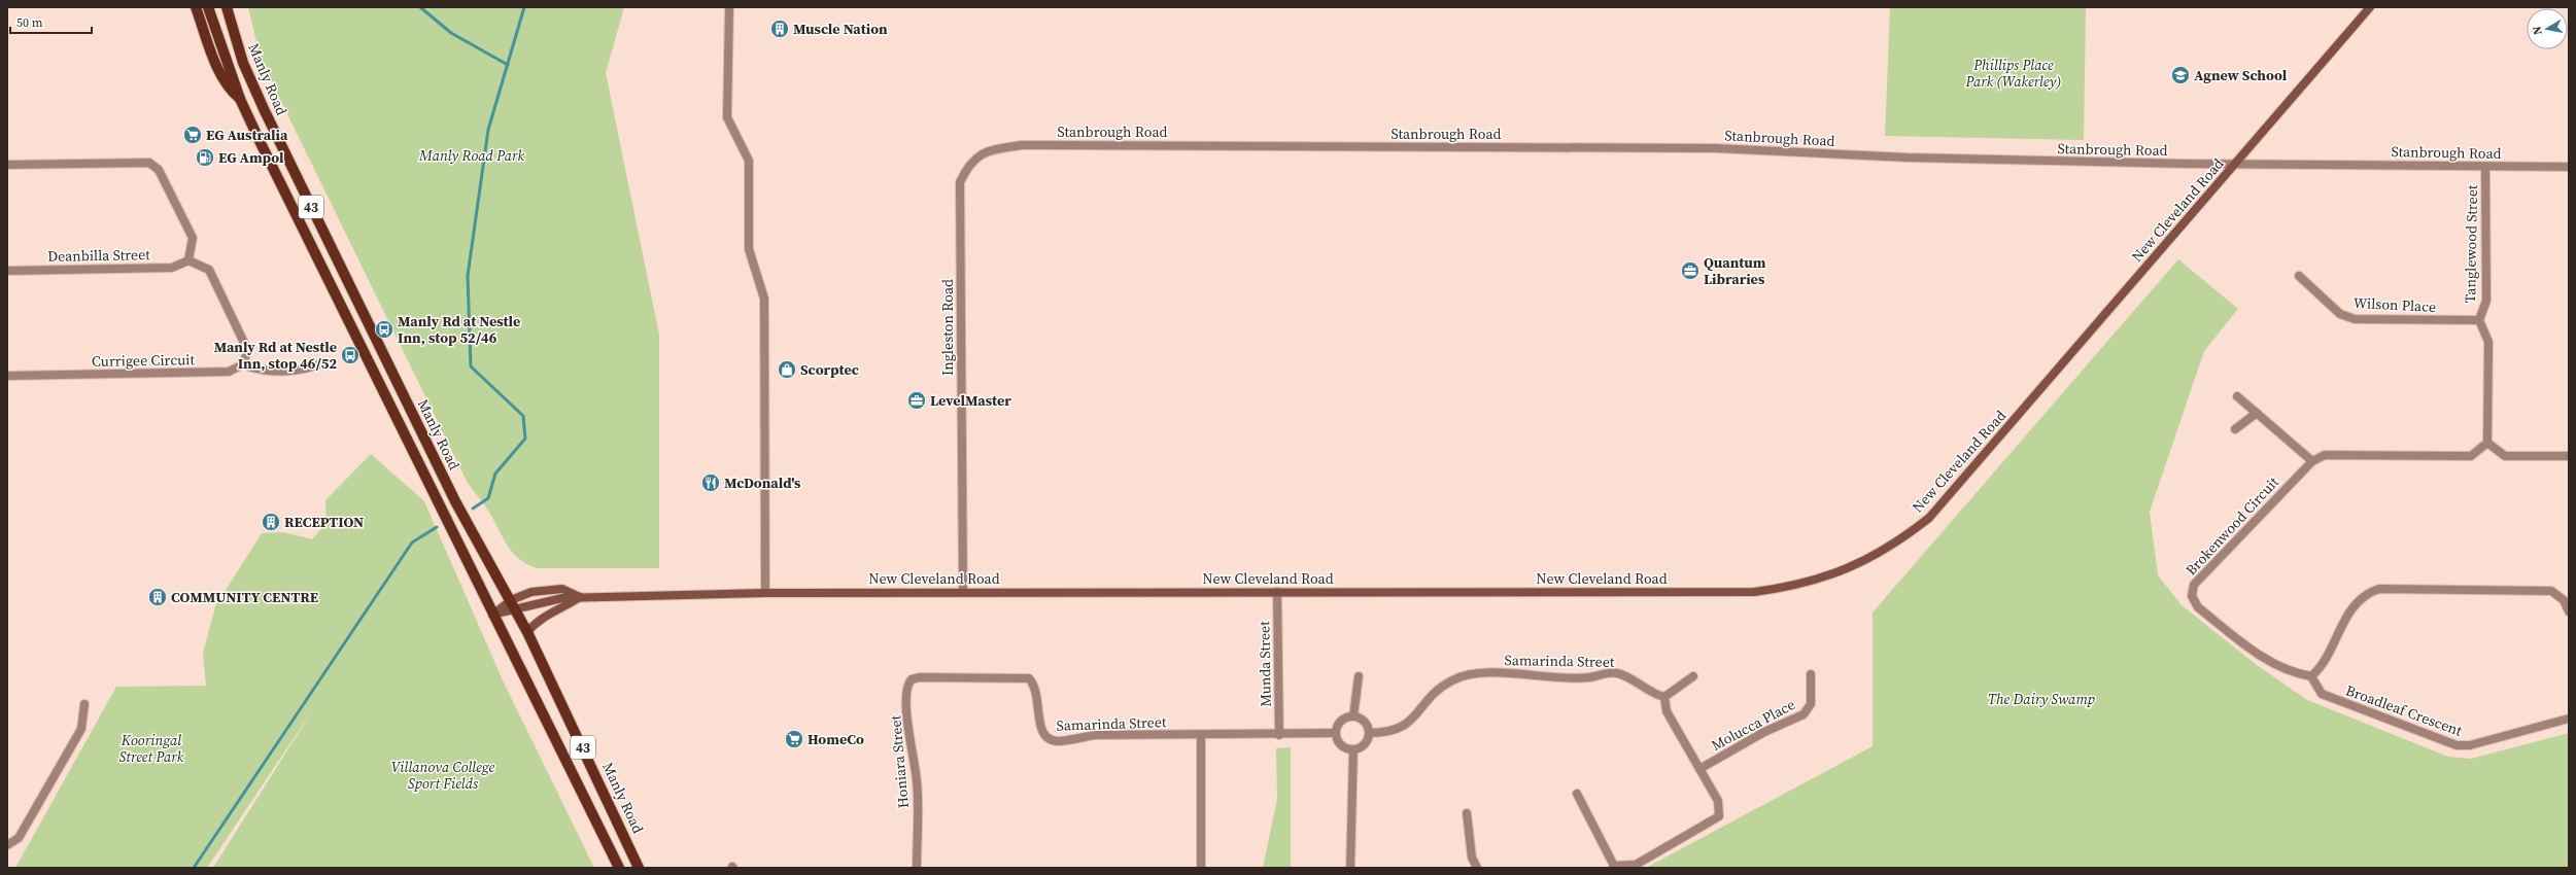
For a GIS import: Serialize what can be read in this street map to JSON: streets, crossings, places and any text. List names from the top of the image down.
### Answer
{
  "streets": {
    "main road": ["Manly Road", "43"],
    "street": [
      "Stanbrough Road",
      "New Cleveland Road",
      "Tanglewood Street",
      "Deanbilla Street",
      "Wilson Place",
      "Ingleston Road",
      "Currigee Circuit",
      "Brokenwood Circuit",
      "Samarinda Street",
      "Munda Street",
      "Broadleaf Crescent",
      "Molucca Place",
      "Honiara Street"
    ]
  },
  "crossings": [
    ["Manly Road", "New Cleveland Road"],
    ["Stanbrough Road", "New Cleveland Road"],
    ["Stanbrough Road", "Tanglewood Street"],
    ["Stanbrough Road", "Ingleston Road"],
    ["43", "New Cleveland Road"],
    ["New Cleveland Road", "Ingleston Road"],
    ["New Cleveland Road", "Munda Street"],
    ["Tanglewood Street", "Wilson Place"],
    ["Tanglewood Street", "Brokenwood Circuit"],
    ["Brokenwood Circuit", "Broadleaf Crescent"],
    ["Samarinda Street", "Munda Street"],
    ["Samarinda Street", "Honiara Street"]
  ],
  "parks": [
    "Phillips Place Park (Wakerley)",
    "Manly Road Park",
    "The Dairy Swamp",
    "Kooringal Street Park",
    "Villanova College Sport Fields"
  ],
  "places": {
    "building": ["Muscle Nation", "RECEPTION", "COMMUNITY CENTRE"],
    "school or university": ["Agnew School"],
    "supermarket": ["EG Australia", "HomeCo"],
    "fuel station": ["EG Ampol"],
    "office": ["Quantum Libraries", "LevelMaster"],
    "bus stop": ["Manly Rd at Nestle Inn, stop 52/46", "Manly Rd at Nestle Inn, stop 46/52"],
    "shop": ["Scorptec"],
    "restaurant": ["McDonald's"]
  },
  "scale_bar": "50 m",
  "north": "left"
}
